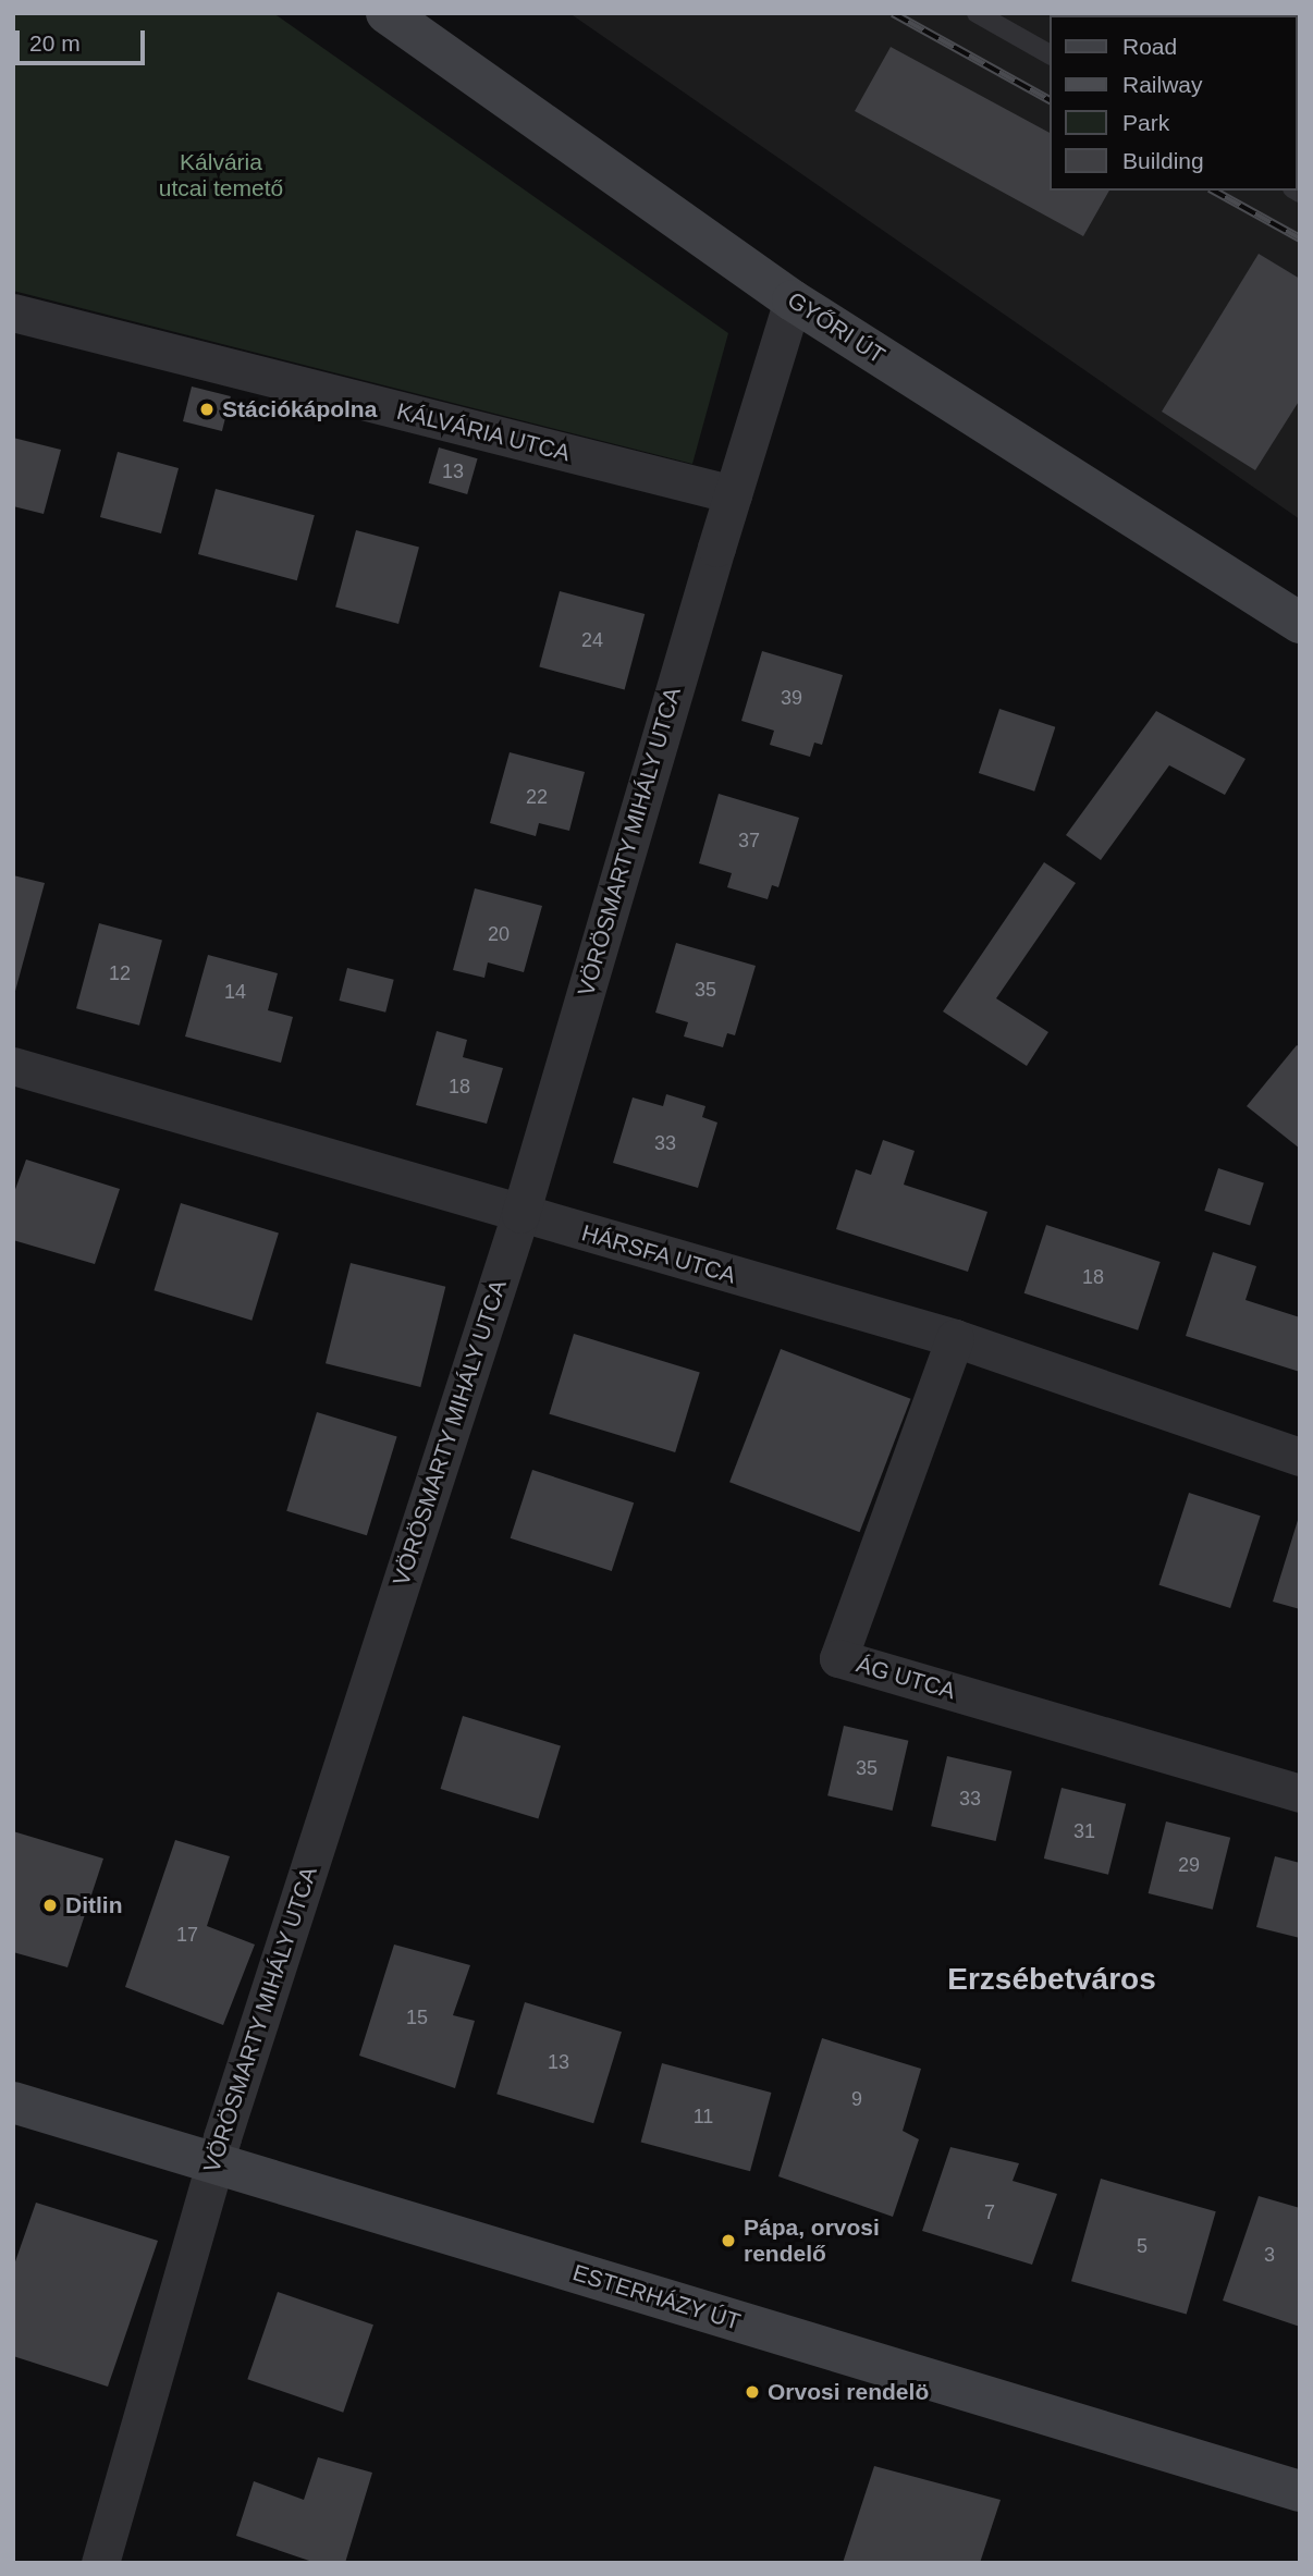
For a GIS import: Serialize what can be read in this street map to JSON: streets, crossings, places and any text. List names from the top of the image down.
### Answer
{
  "streets": {
    "street": [
      "GYŐRI ÚT",
      "KÁLVÁRIA UTCA",
      "VÖRÖSMARTY MIHÁLY UTCA",
      "HÁRSFA UTCA",
      "ÁG UTCA",
      "ESTERHÁZY ÚT"
    ]
  },
  "crossings": [
    ["GYŐRI ÚT", "VÖRÖSMARTY MIHÁLY UTCA"],
    ["KÁLVÁRIA UTCA", "VÖRÖSMARTY MIHÁLY UTCA"],
    ["VÖRÖSMARTY MIHÁLY UTCA", "HÁRSFA UTCA"],
    ["VÖRÖSMARTY MIHÁLY UTCA", "ESTERHÁZY ÚT"],
    ["HÁRSFA UTCA", "ÁG UTCA"]
  ],
  "districts": ["Erzsébetváros"],
  "parks": ["Kálvária utcai temető"],
  "places": [
    "Stációkápolna",
    "Ditlin",
    "Pápa, orvosi rendelő",
    "Orvosi rendelö"
  ],
  "house_numbers": [
    "13",
    "24",
    "39",
    "22",
    "37",
    "20",
    "12",
    "35",
    "14",
    "18",
    "33",
    "18",
    "35",
    "33",
    "31",
    "29",
    "17",
    "15",
    "13",
    "9",
    "11",
    "7",
    "5",
    "3"
  ],
  "legend": [
    "Road",
    "Railway",
    "Park",
    "Building"
  ],
  "scale_bar": "20 m"
}
